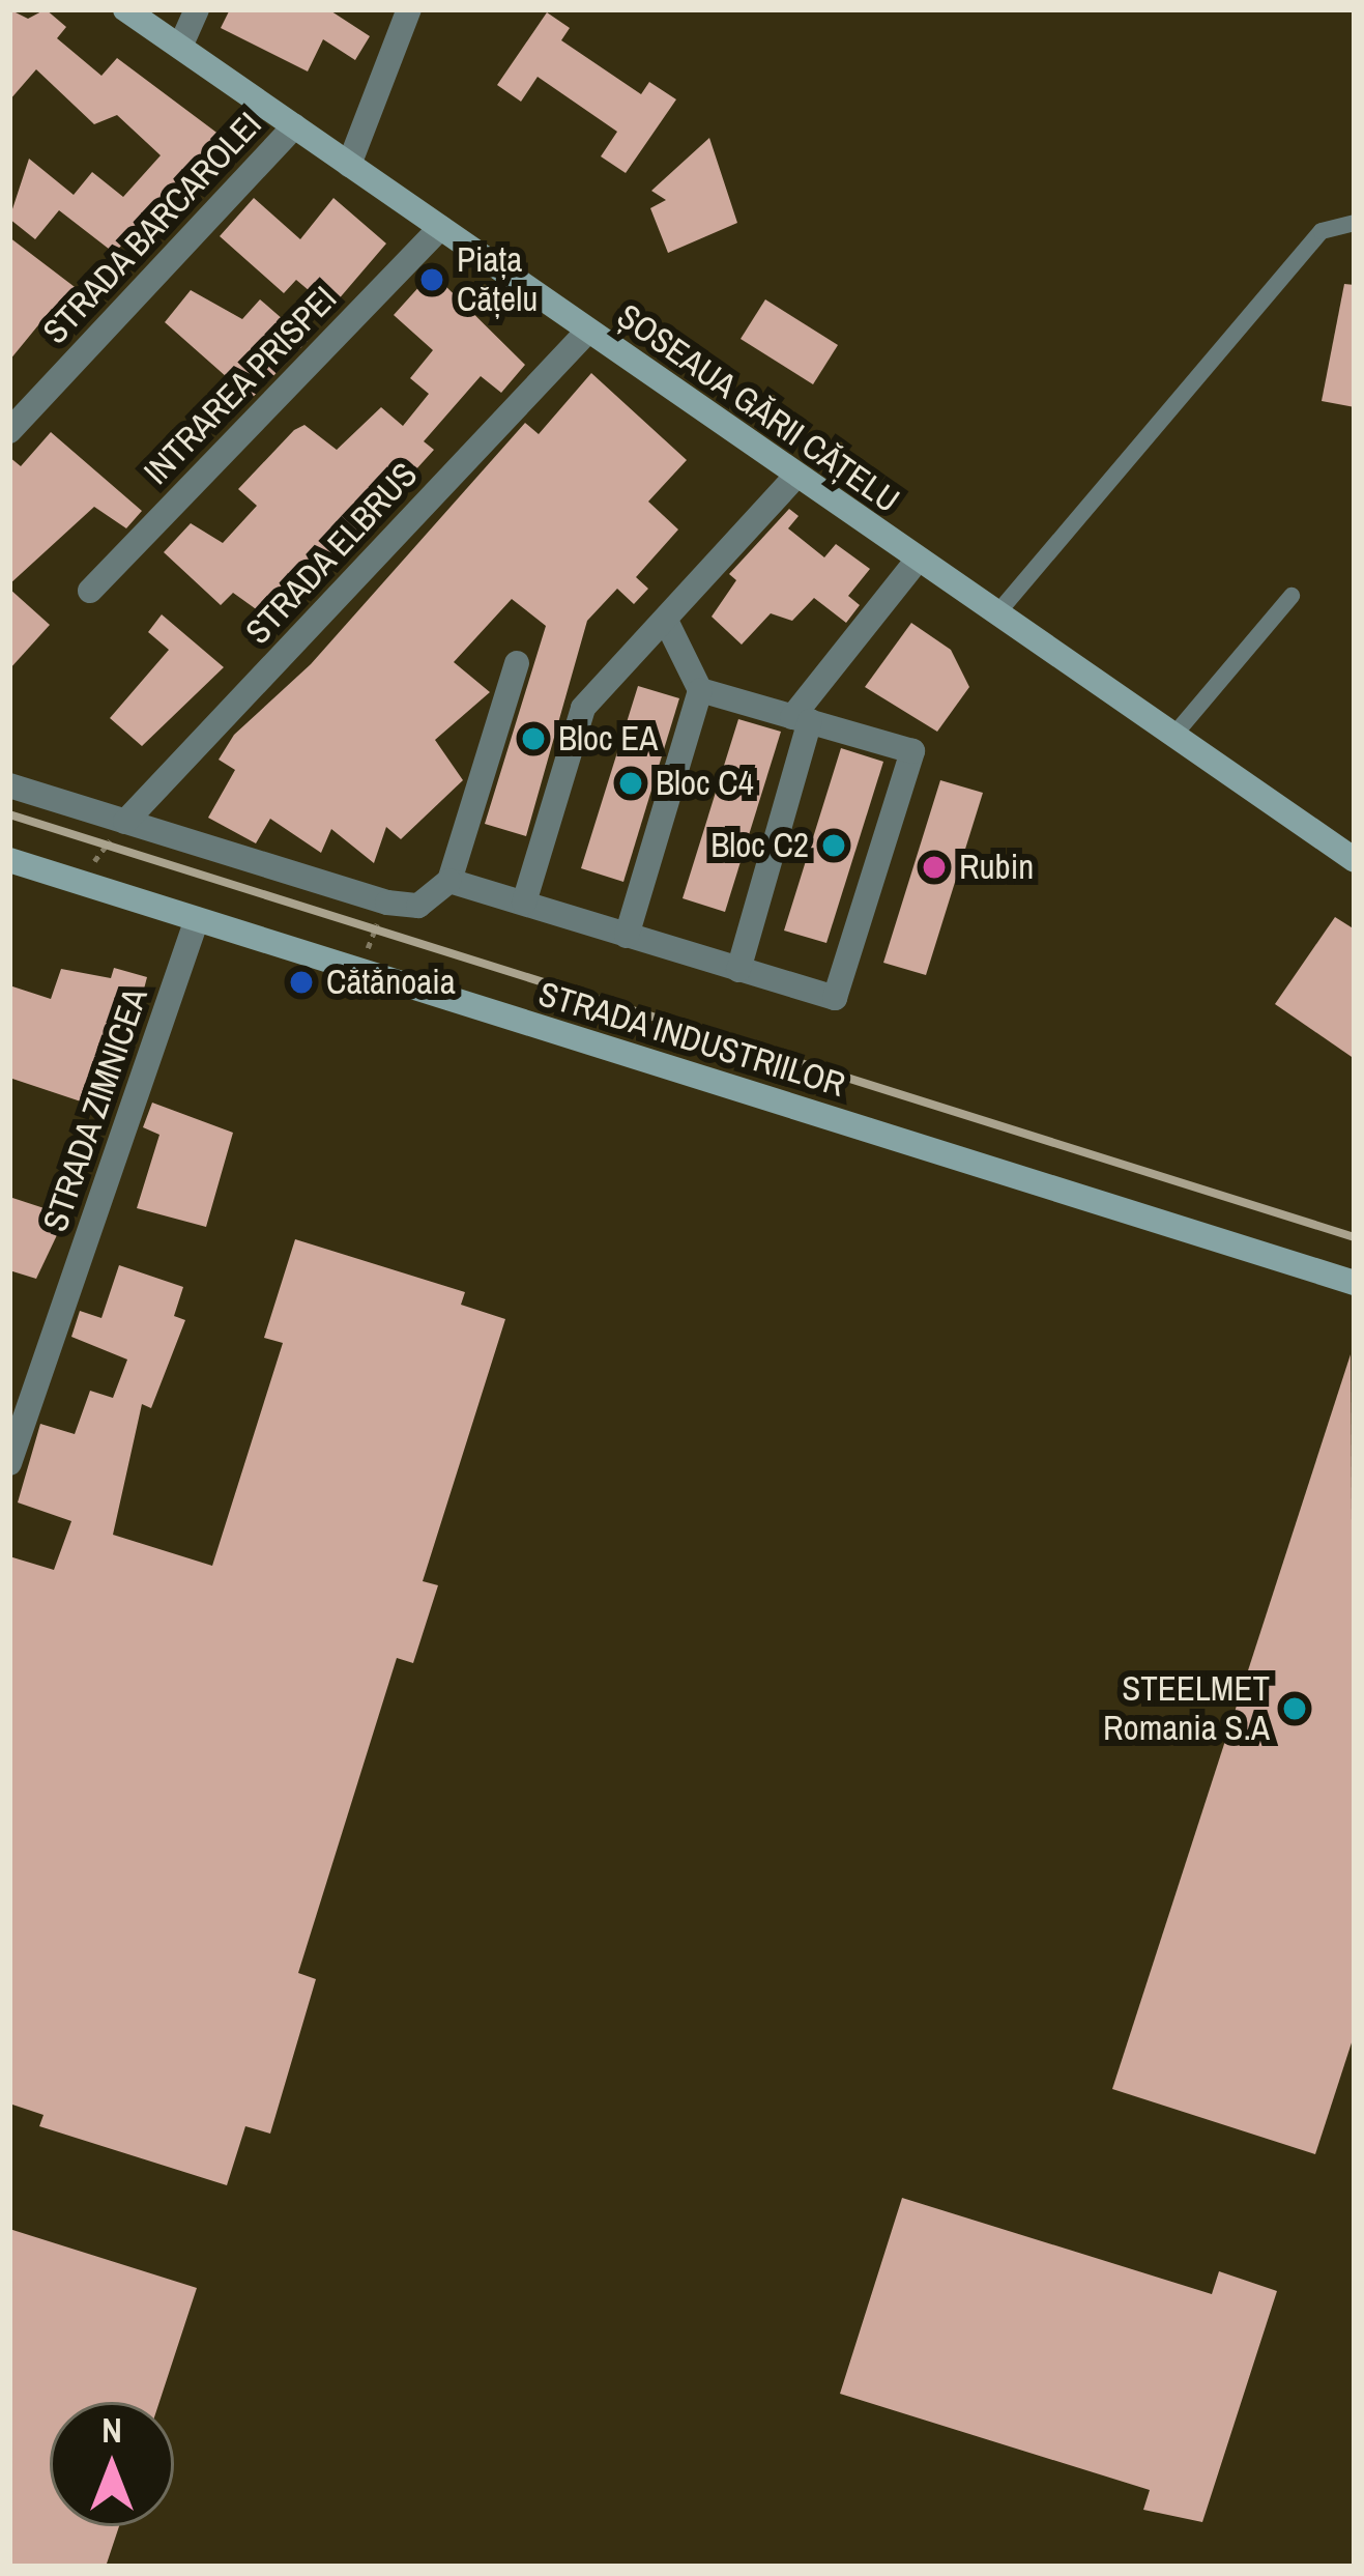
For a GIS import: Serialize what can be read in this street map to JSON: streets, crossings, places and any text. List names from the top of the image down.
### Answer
{
  "streets": {
    "main road": ["ȘOSEAUA GĂRII CĂȚELU", "STRADA INDUSTRIILOR"],
    "street": [
      "STRADA BARCAROLEI",
      "INTRAREA PRISPEI",
      "STRADA ELBRUS",
      "STRADA ZIMNICEA"
    ]
  },
  "crossings": [
    ["STRADA BARCAROLEI", "ȘOSEAUA GĂRII CĂȚELU"],
    ["INTRAREA PRISPEI", "ȘOSEAUA GĂRII CĂȚELU"],
    ["ȘOSEAUA GĂRII CĂȚELU", "STRADA ELBRUS"],
    ["STRADA INDUSTRIILOR", "STRADA ZIMNICEA"]
  ],
  "places": [
    "Piața Cățelu",
    "Bloc EA",
    "Bloc C4",
    "Bloc C2",
    "Rubin",
    "Cătănoaia",
    "STEELMET Romania S.A"
  ],
  "north": "top"
}
